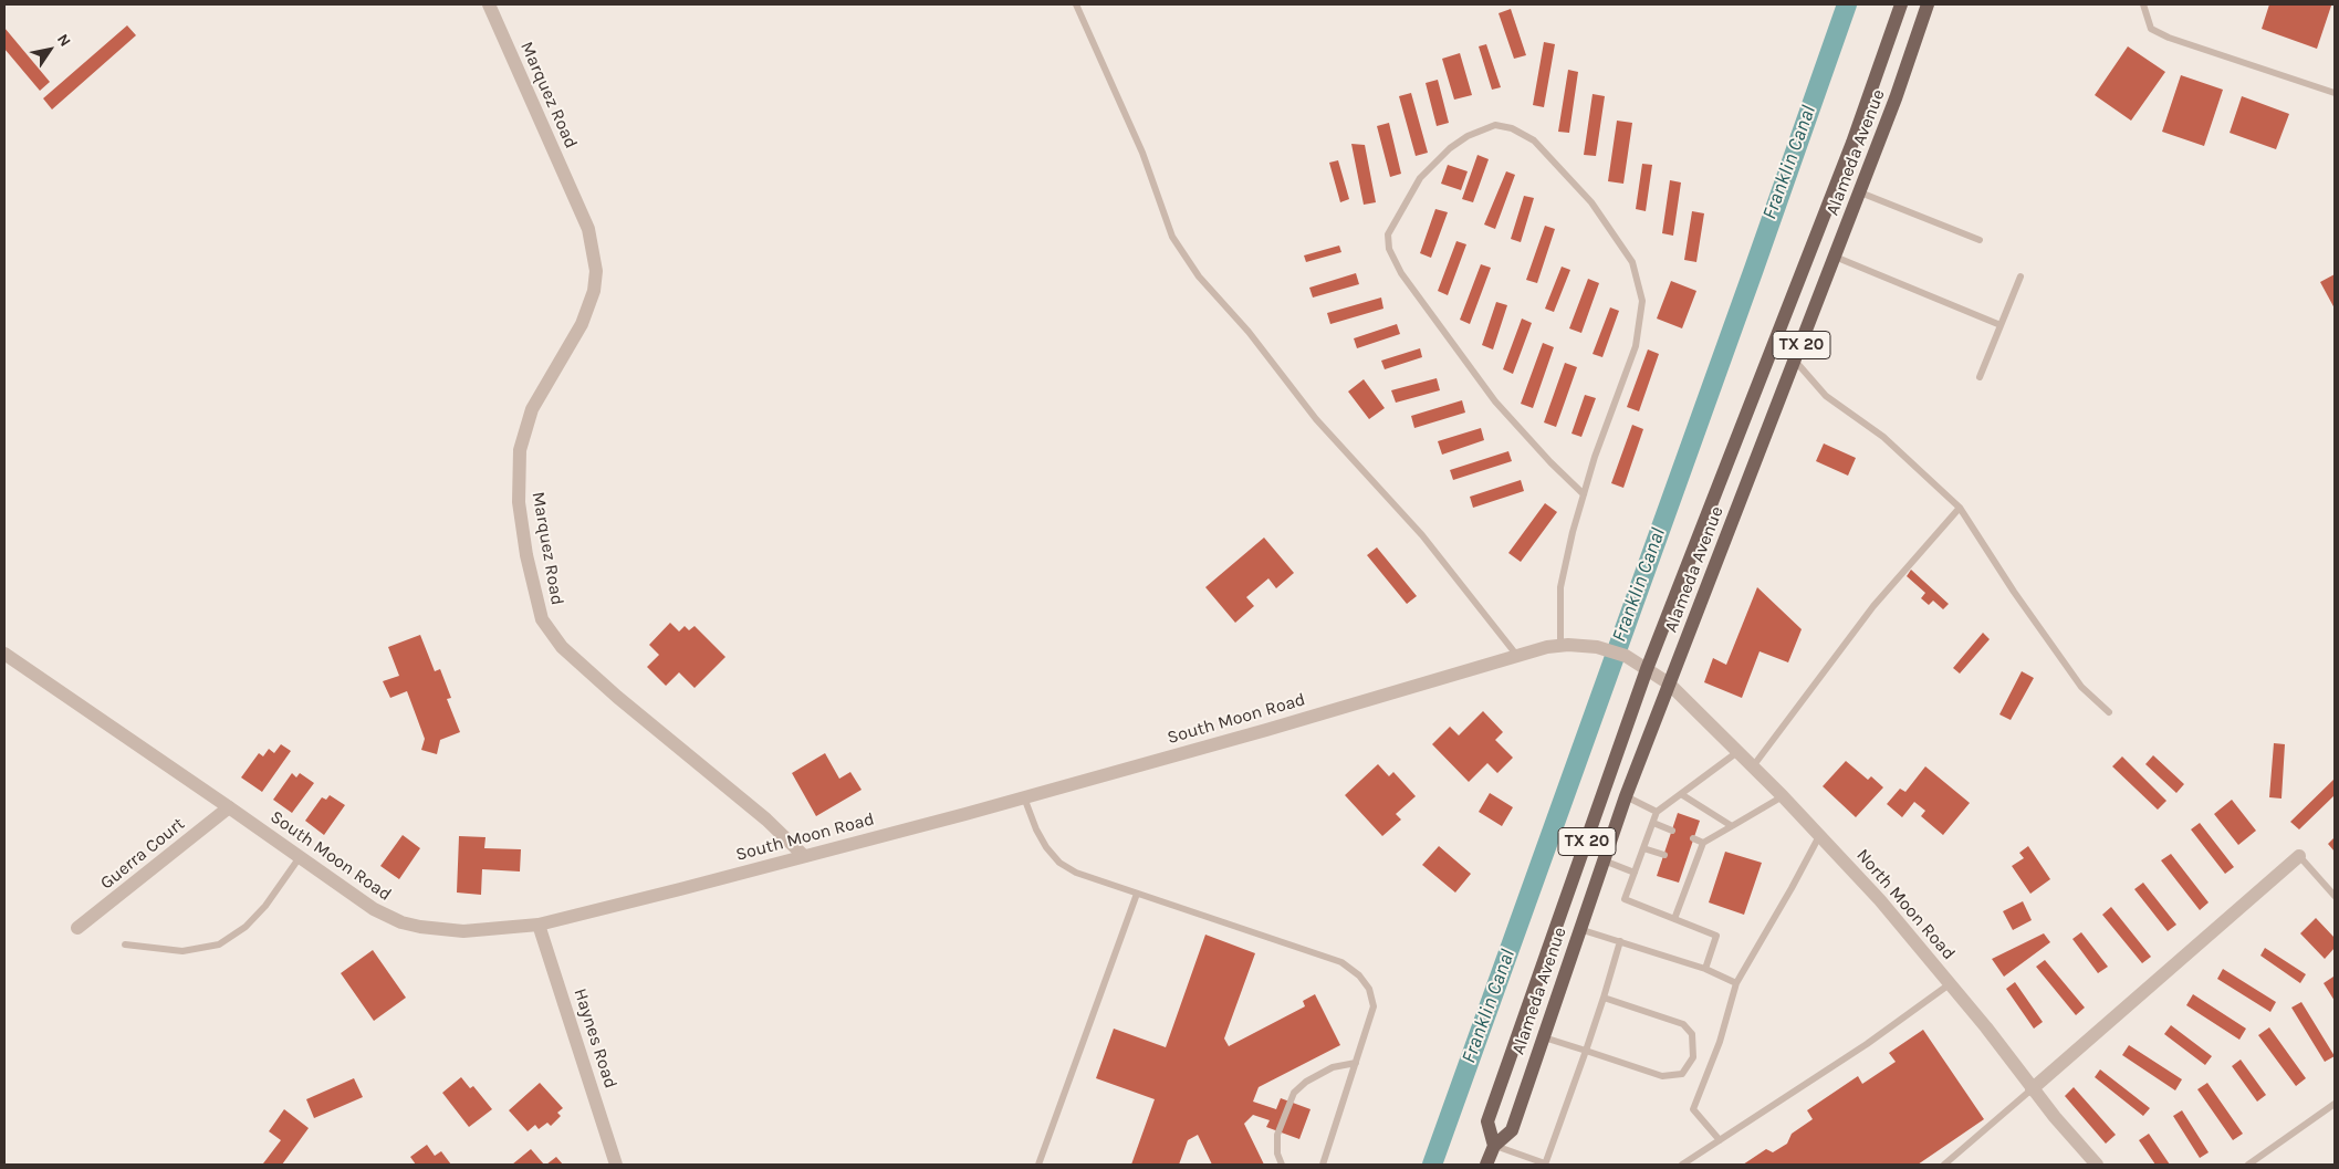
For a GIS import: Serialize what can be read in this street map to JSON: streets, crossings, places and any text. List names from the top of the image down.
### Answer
{
  "streets": {
    "main road": ["Alameda Avenue", "TX 20"],
    "street": [
      "Marquez Road",
      "South Moon Road",
      "Guerra Court",
      "North Moon Road",
      "Haynes Road"
    ]
  },
  "crossings": [
    ["Marquez Road", "South Moon Road"],
    ["Alameda Avenue", "South Moon Road"],
    ["Alameda Avenue", "North Moon Road"],
    ["South Moon Road", "Guerra Court"],
    ["South Moon Road", "North Moon Road"],
    ["South Moon Road", "Haynes Road"]
  ],
  "water": ["Franklin Canal"],
  "north": "top right"
}
